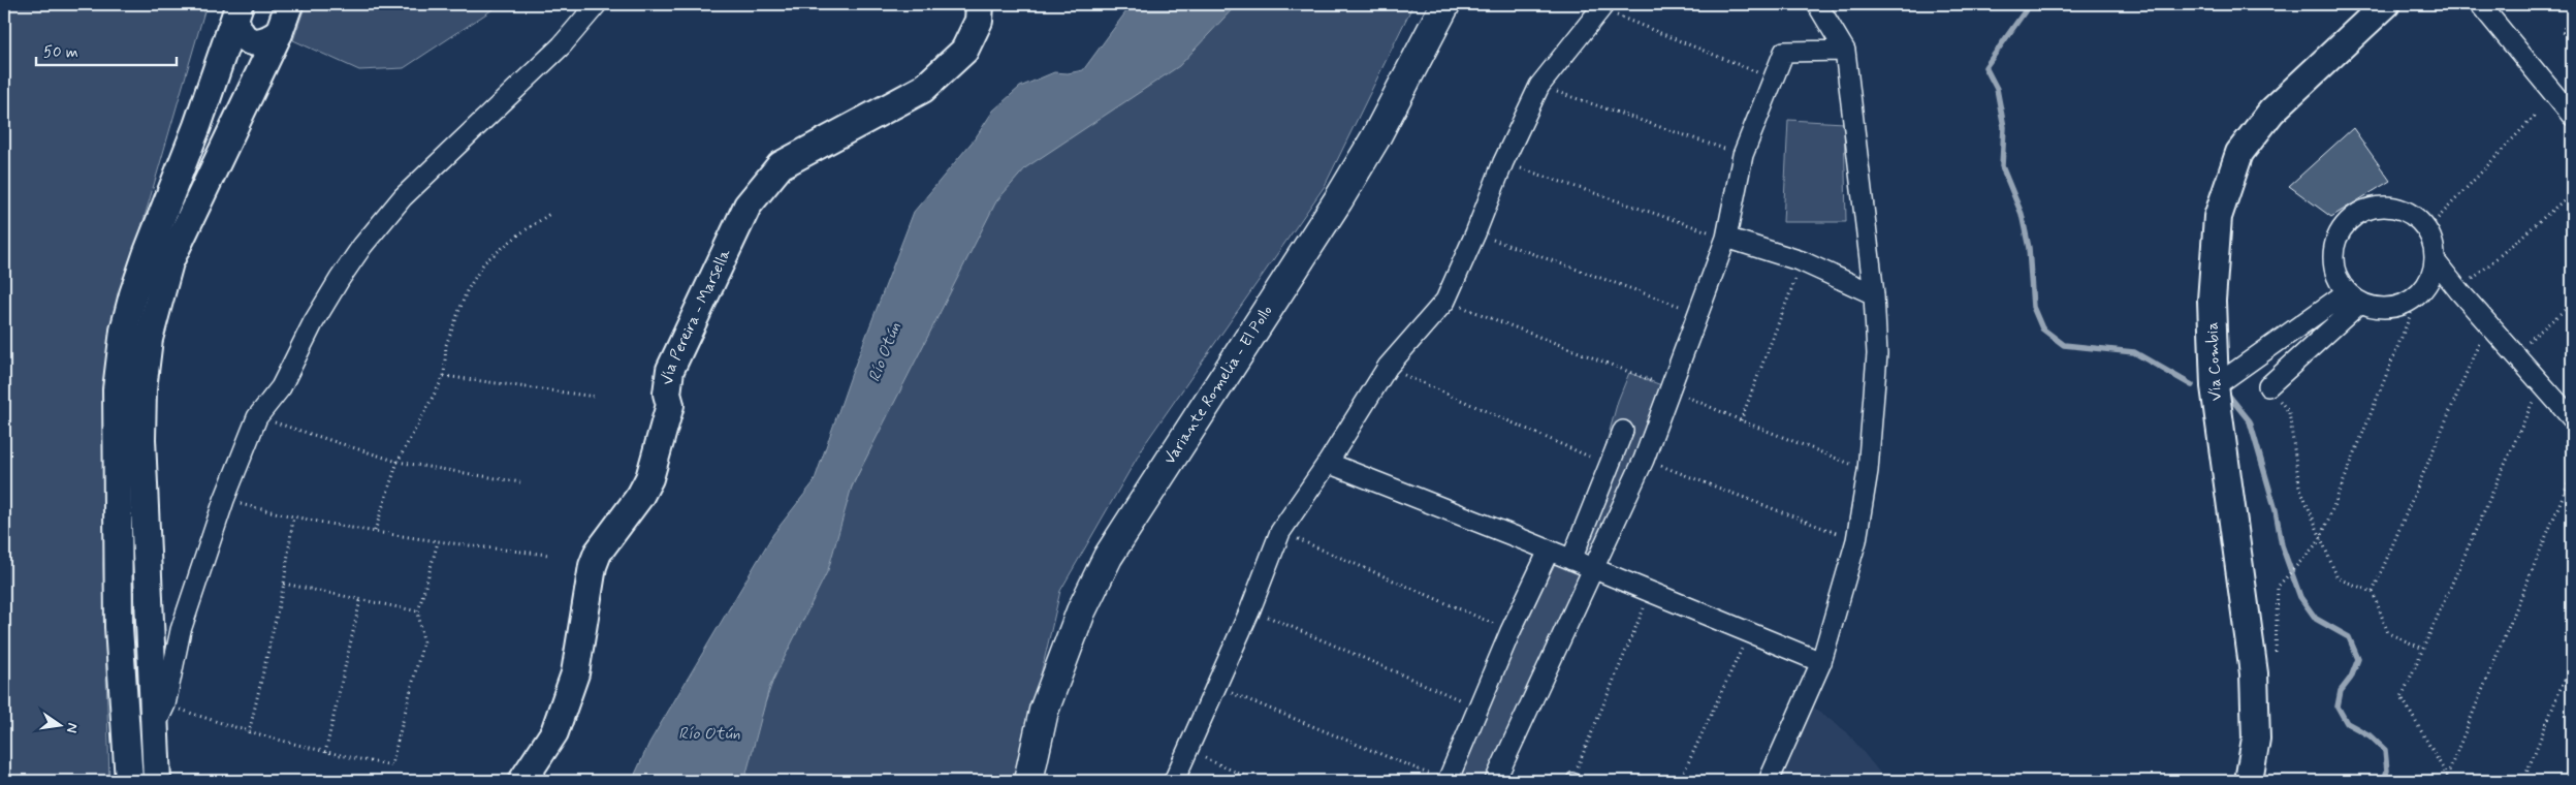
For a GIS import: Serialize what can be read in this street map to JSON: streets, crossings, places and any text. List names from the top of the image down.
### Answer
{
  "streets": {
    "highway": ["Variante Romelia - El Pollo"],
    "main road": ["Vía Pereira - Marsella", "Vía Combia"]
  },
  "water": ["Río Otún"],
  "scale_bar": "50 m",
  "north": "right"
}
